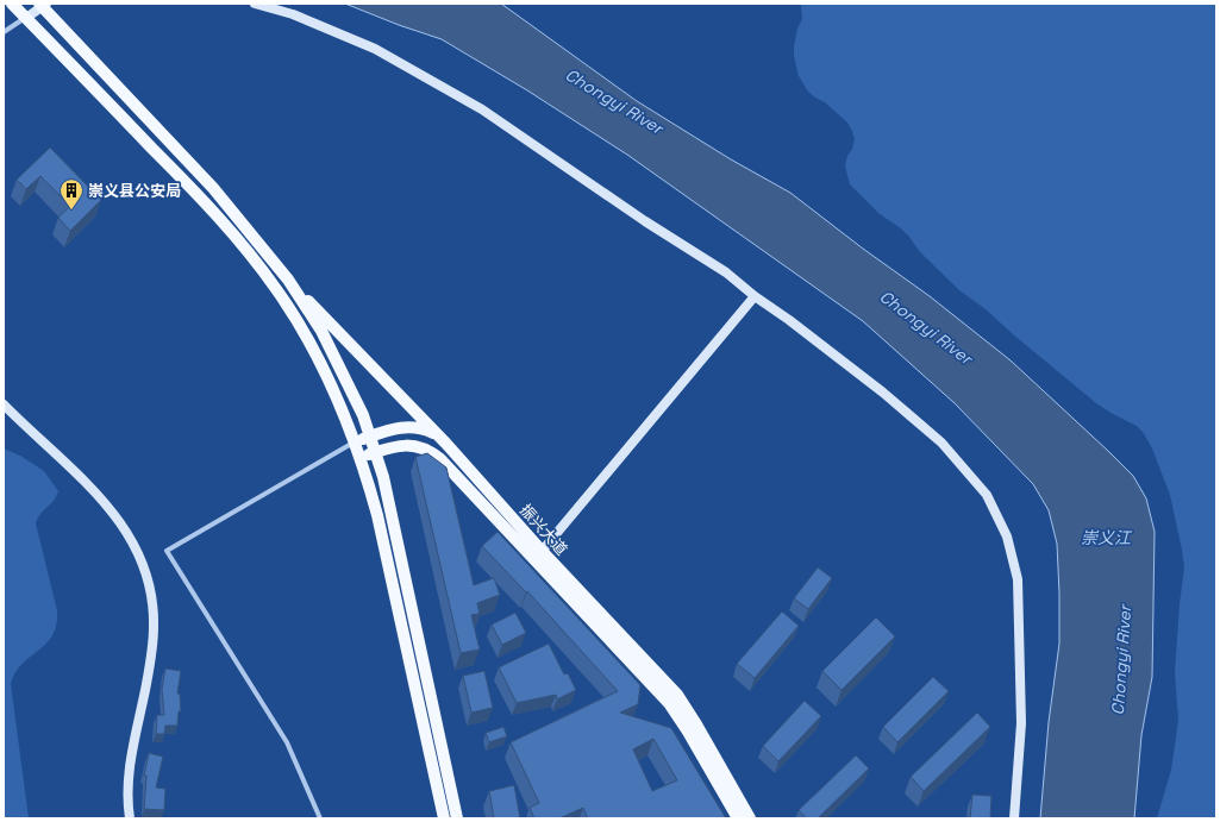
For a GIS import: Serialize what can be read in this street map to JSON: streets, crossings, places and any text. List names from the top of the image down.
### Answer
{
  "streets": {
    "main road": ["振兴大道"]
  },
  "water": ["Chongyi River", "崇义江"],
  "places": {
    "building": ["崇义县公安局"]
  }
}
